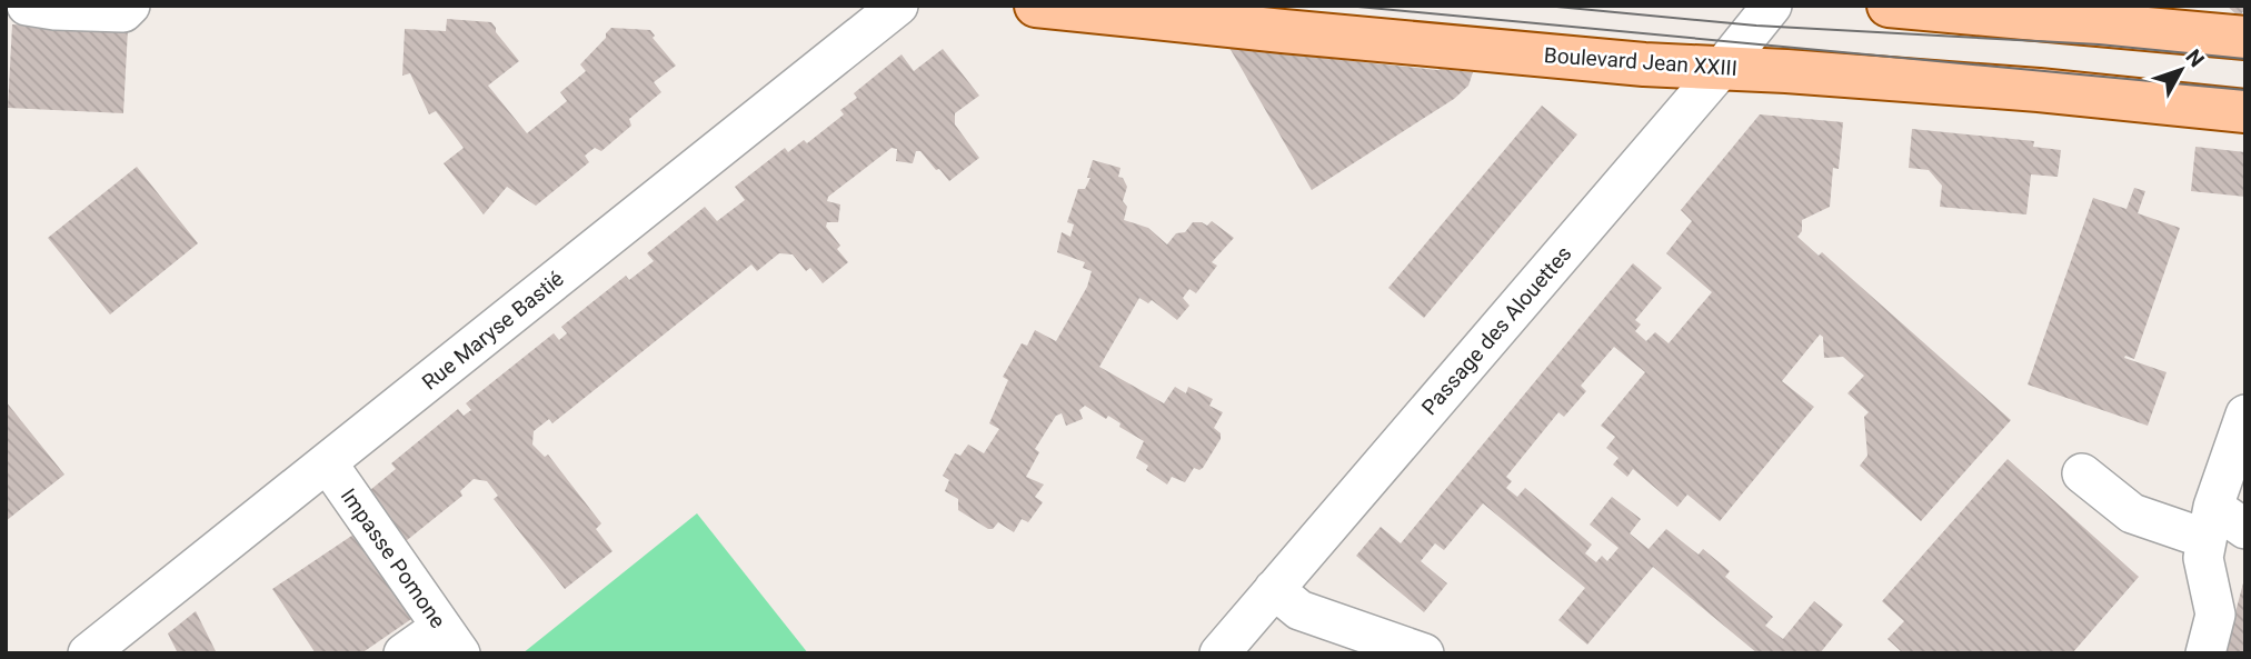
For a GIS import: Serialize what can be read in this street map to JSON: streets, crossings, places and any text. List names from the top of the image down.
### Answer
{
  "streets": {
    "main road": ["Boulevard Jean XXIII"],
    "street": ["Rue Maryse Bastié", "Passage des Alouettes", "Impasse Pomone"]
  },
  "crossings": [
    ["Boulevard Jean XXIII", "Passage des Alouettes"],
    ["Rue Maryse Bastié", "Impasse Pomone"]
  ],
  "north": "top right"
}
